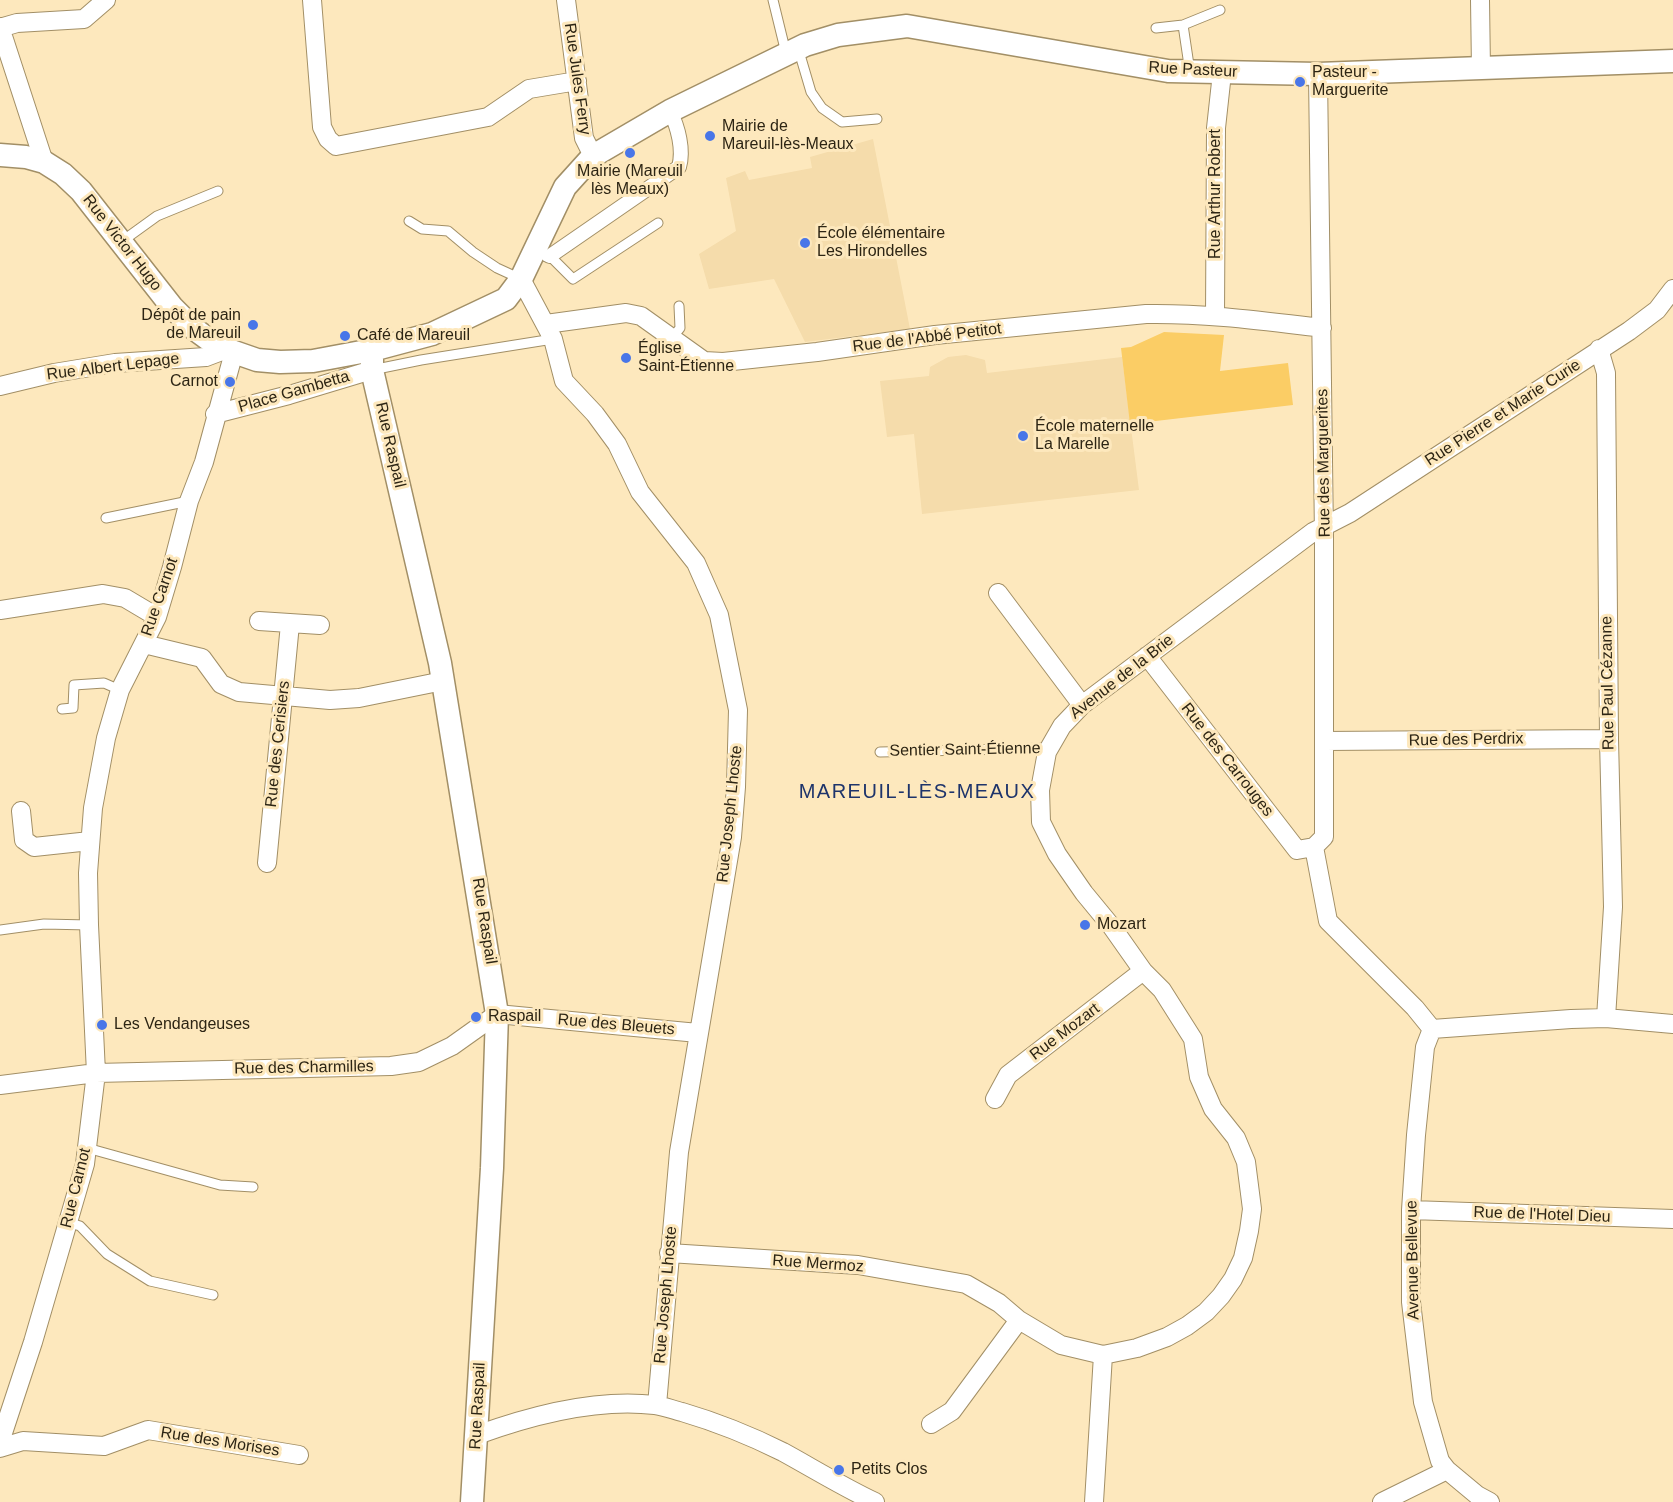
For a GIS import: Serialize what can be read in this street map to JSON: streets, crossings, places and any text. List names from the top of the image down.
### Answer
{
  "streets": {
    "street": [
      "Rue Pasteur",
      "Rue Jules Ferry",
      "Rue Arthur Robert",
      "Rue Victor Hugo",
      "Rue de l'Abbé Petitot",
      "Rue Albert Lepage",
      "Place Gambetta",
      "Rue Pierre et Marie Curie",
      "Rue Raspail",
      "Rue des Marguerites",
      "Rue Carnot",
      "Avenue de la Brie",
      "Rue Paul Cézanne",
      "Rue des Perdrix",
      "Rue des Cerisiers",
      "Rue des Carrouges",
      "Rue Joseph Lhoste",
      "Rue des Bleuets",
      "Rue Mozart",
      "Rue des Charmilles",
      "Rue de l'Hotel Dieu",
      "Avenue Bellevue",
      "Rue Mermoz",
      "Rue des Morises"
    ],
    "lane": ["Sentier Saint-Étienne"]
  },
  "crossings": [
    ["Rue Pasteur", "Rue Jules Ferry"],
    ["Rue Pasteur", "Rue Arthur Robert"],
    ["Rue Pasteur", "Place Gambetta"],
    ["Rue Pasteur", "Rue des Marguerites"],
    ["Rue Jules Ferry", "Place Gambetta"],
    ["Rue Arthur Robert", "Rue de l'Abbé Petitot"],
    ["Rue Victor Hugo", "Rue Albert Lepage"],
    ["Rue Victor Hugo", "Place Gambetta"],
    ["Rue Victor Hugo", "Rue Carnot"],
    ["Rue de l'Abbé Petitot", "Rue des Marguerites"],
    ["Rue de l'Abbé Petitot", "Rue Joseph Lhoste"],
    ["Rue Albert Lepage", "Place Gambetta"],
    ["Rue Albert Lepage", "Rue Carnot"],
    ["Place Gambetta", "Rue Raspail"],
    ["Place Gambetta", "Rue Carnot"],
    ["Place Gambetta", "Rue Joseph Lhoste"],
    ["Rue Pierre et Marie Curie", "Rue des Marguerites"],
    ["Rue Pierre et Marie Curie", "Avenue de la Brie"],
    ["Rue Pierre et Marie Curie", "Rue Paul Cézanne"],
    ["Rue Raspail", "Rue des Bleuets"],
    ["Rue Raspail", "Rue des Charmilles"],
    ["Rue des Marguerites", "Avenue de la Brie"],
    ["Rue des Marguerites", "Rue des Perdrix"],
    ["Rue des Marguerites", "Rue des Carrouges"],
    ["Rue Carnot", "Rue des Charmilles"],
    ["Avenue de la Brie", "Sentier Saint-Étienne"],
    ["Avenue de la Brie", "Rue des Carrouges"],
    ["Avenue de la Brie", "Rue Mozart"],
    ["Avenue de la Brie", "Rue Mermoz"],
    ["Rue Paul Cézanne", "Rue des Perdrix"],
    ["Rue Joseph Lhoste", "Rue des Bleuets"],
    ["Rue Joseph Lhoste", "Rue Mermoz"],
    ["Rue des Bleuets", "Rue des Charmilles"],
    ["Rue de l'Hotel Dieu", "Avenue Bellevue"]
  ],
  "districts": ["MAREUIL-LÈS-MEAUX"],
  "places": [
    "Pasteur - Marguerite",
    "Mairie de Mareuil-lès-Meaux",
    "Mairie (Mareuil lès Meaux)",
    "École élémentaire Les Hirondelles",
    "Dépôt de pain de Mareuil",
    "Café de Mareuil",
    "Église Saint-Étienne",
    "Carnot",
    "École maternelle La Marelle",
    "Mozart",
    "Raspail",
    "Les Vendangeuses",
    "Petits Clos"
  ]
}
